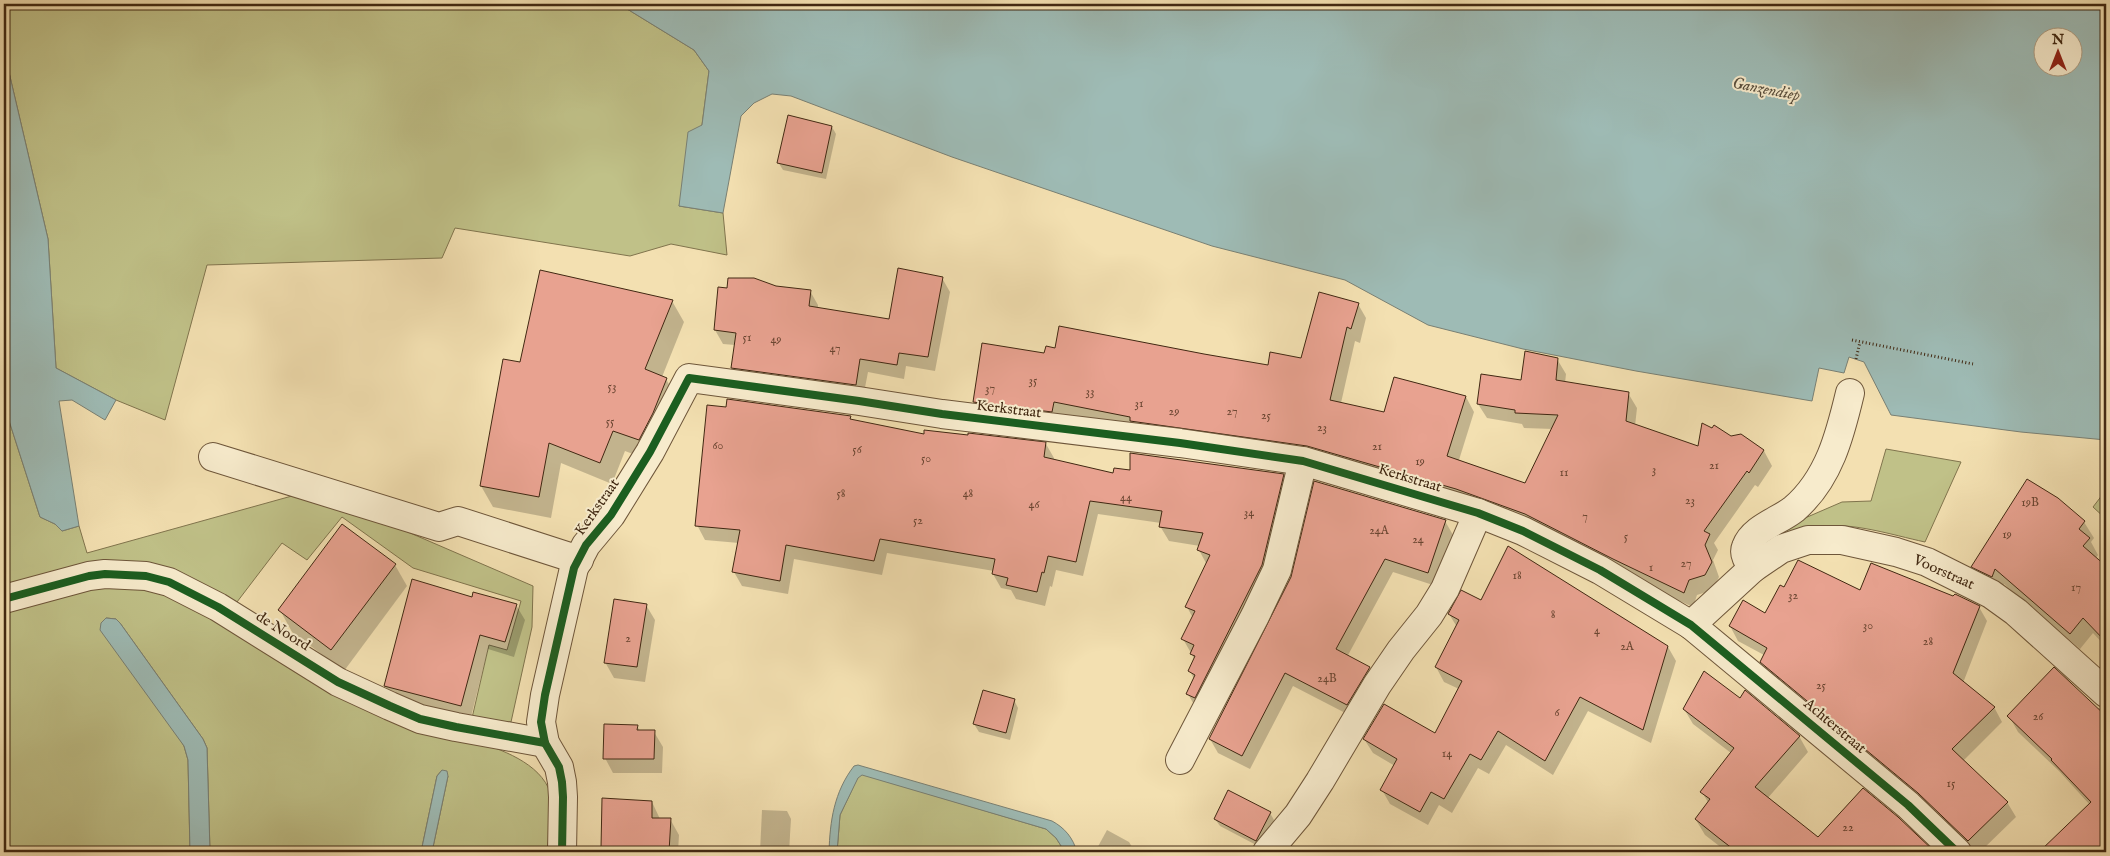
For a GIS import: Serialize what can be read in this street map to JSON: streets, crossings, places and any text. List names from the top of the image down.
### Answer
{
  "streets": {
    "street": [
      "Kerkstraat",
      "Voorstraat",
      "de Noord",
      "Achterstraat"
    ]
  },
  "crossings": [
    ["Kerkstraat", "Voorstraat"],
    ["Kerkstraat", "de Noord"],
    ["Kerkstraat", "Achterstraat"],
    ["Voorstraat", "Achterstraat"]
  ],
  "water": ["Ganzendiep"],
  "house_numbers": [
    "51",
    "49",
    "47",
    "35",
    "53",
    "37",
    "33",
    "31",
    "29",
    "27",
    "25",
    "55",
    "23",
    "60",
    "21",
    "56",
    "50",
    "19",
    "21",
    "3",
    "11",
    "58",
    "48",
    "44",
    "23",
    "19B",
    "46",
    "34",
    "7",
    "52",
    "24A",
    "19",
    "5",
    "24",
    "27",
    "1",
    "18",
    "17",
    "32",
    "8",
    "30",
    "4",
    "2",
    "28",
    "2A",
    "24B",
    "25",
    "6",
    "26",
    "14",
    "15",
    "22"
  ],
  "north": "top"
}
